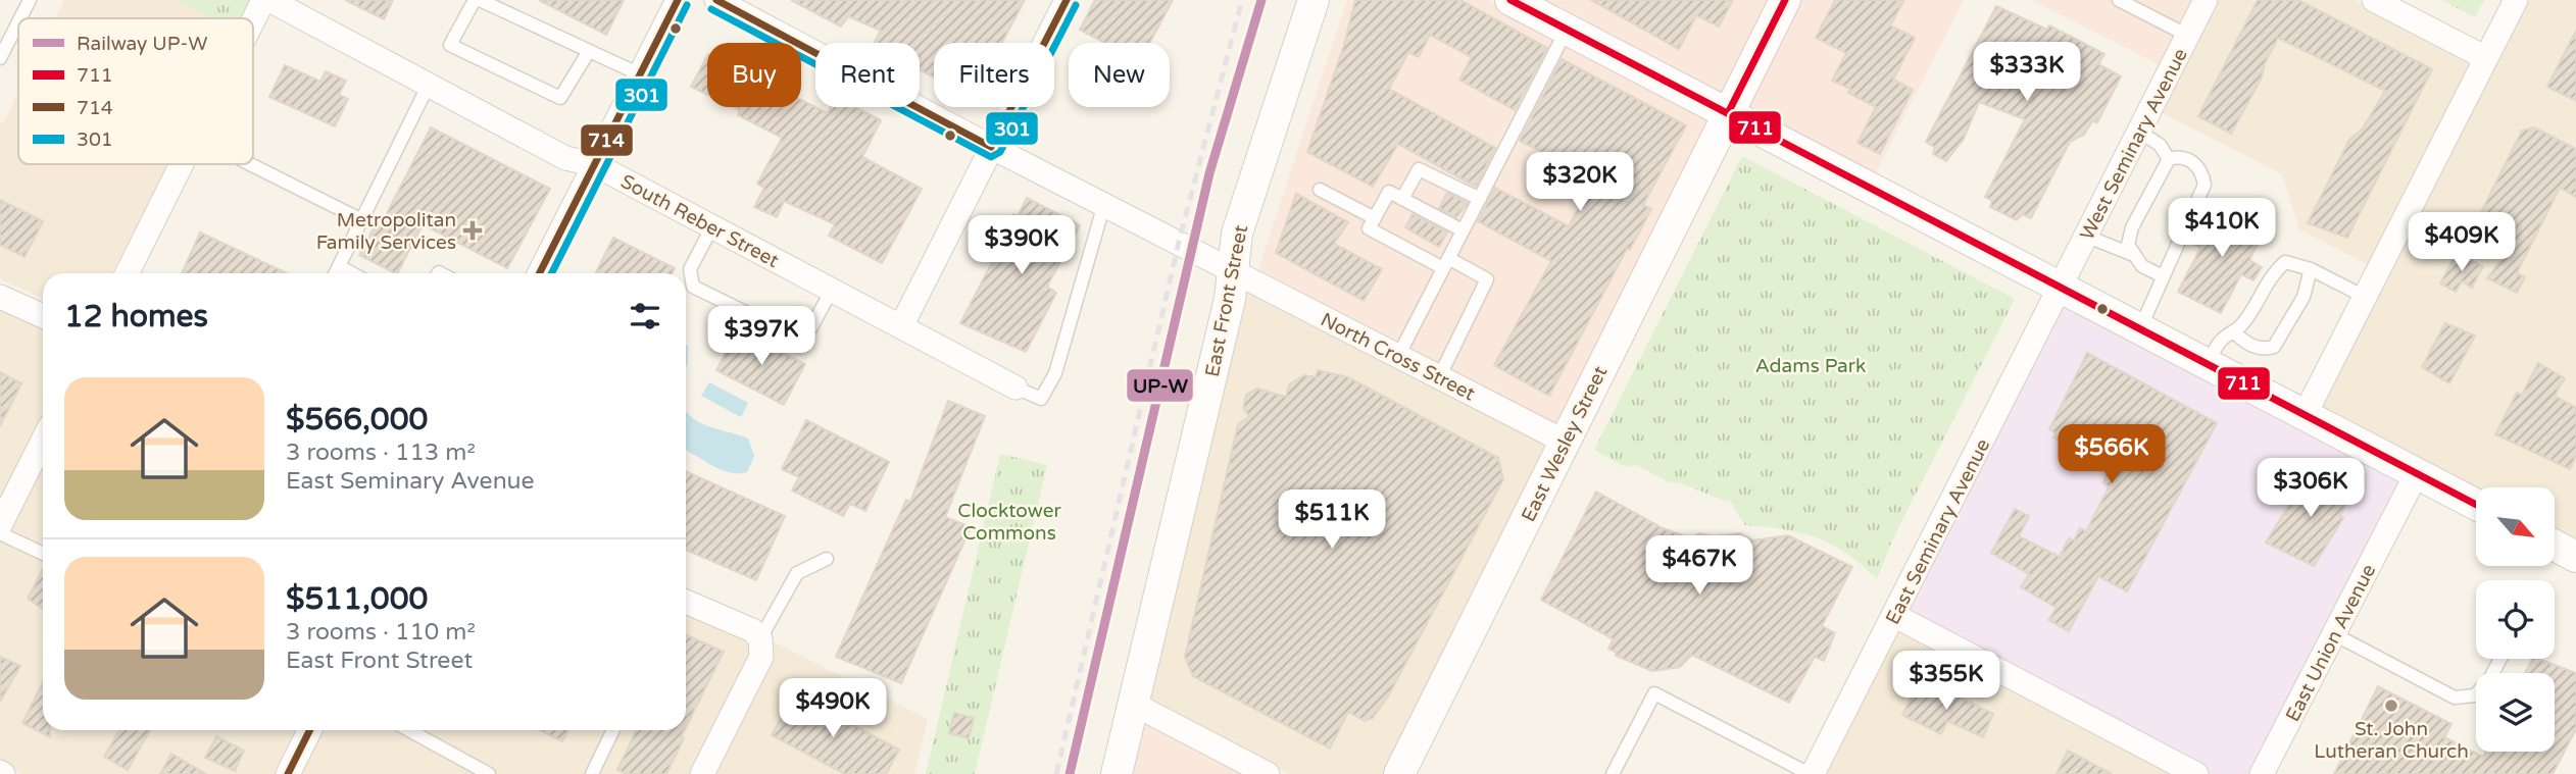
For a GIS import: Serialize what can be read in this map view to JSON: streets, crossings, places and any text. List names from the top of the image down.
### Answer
{
  "streets": {
    "street": [
      "West Seminary Avenue",
      "South Reber Street",
      "East Front Street",
      "North Cross Street",
      "East Wesley Street",
      "East Seminary Avenue",
      "East Union Avenue"
    ]
  },
  "crossings": [
    ["West Seminary Avenue", "East Seminary Avenue"],
    ["East Front Street", "North Cross Street"],
    ["North Cross Street", "East Wesley Street"]
  ],
  "parks": ["Adams Park", "Clocktower Commons"],
  "places": {
    "health": ["Metropolitan Family Services"],
    "other": ["St. John Lutheran Church"]
  },
  "lines": [
    "rail line UP-W",
    "transit line 711",
    "transit line 714",
    "transit line 301"
  ],
  "legend": [
    "Railway UP-W",
    "711",
    "714",
    "301"
  ],
  "north": "bottom right",
  "page": {
    "price": [
      "$333K",
      "$320K",
      "$410K",
      "$409K",
      "$390K",
      "$397K",
      "$566K",
      "$306K",
      "$511K",
      "$467K",
      "$355K",
      "$490K"
    ],
    "chip": [
      "Buy",
      "Rent",
      "Filters",
      "New"
    ],
    "heading": "12 homes",
    "list": [
      {
        "name": "$566,000",
        "note": "3 rooms · 113 m² · East Seminary Avenue"
      },
      {
        "name": "$511,000",
        "note": "3 rooms · 110 m² · East Front Street"
      }
    ]
  }
}
